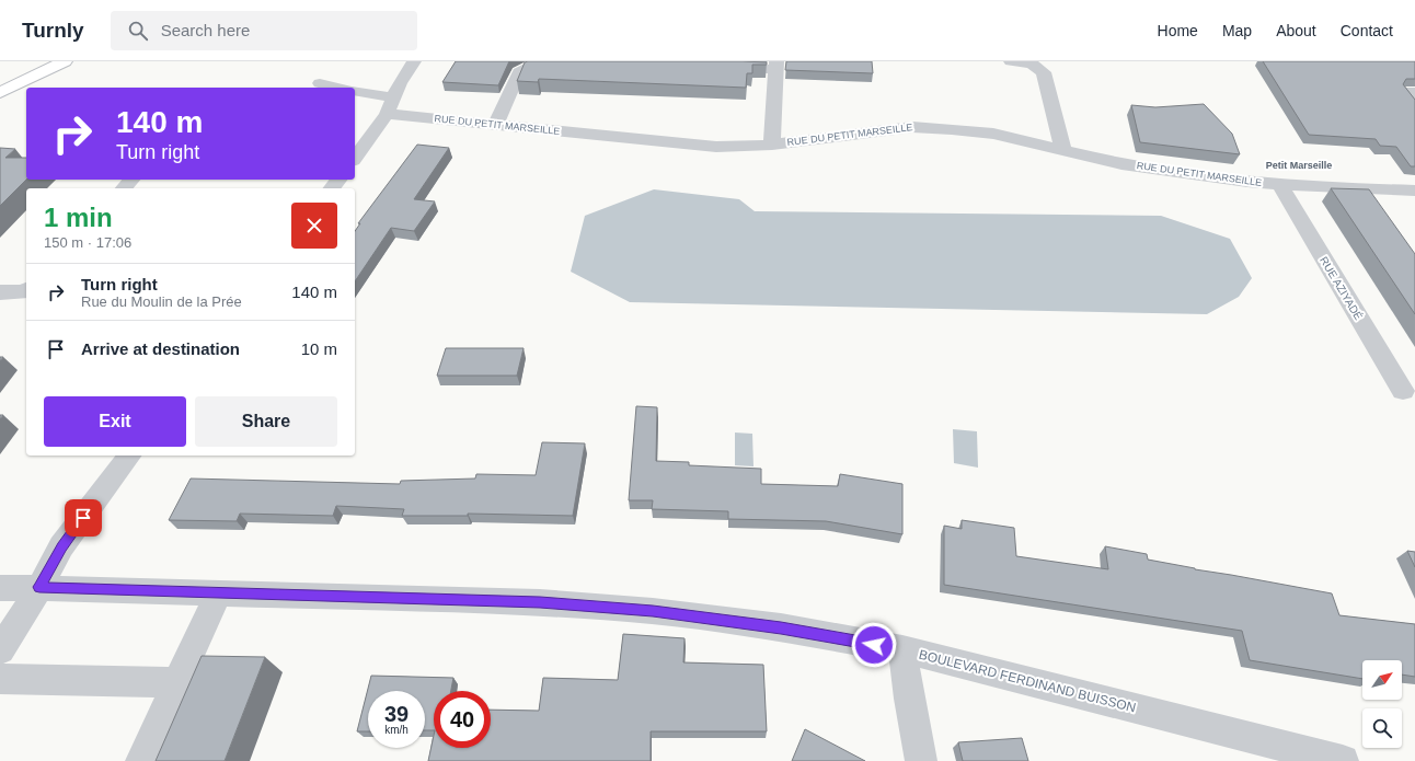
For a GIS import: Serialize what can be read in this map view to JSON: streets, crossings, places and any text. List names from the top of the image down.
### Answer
{
  "streets": {
    "street": ["RUE DU PETIT MARSEILLE", "RUE AZIYADÉ", "BOULEVARD FERDINAND BUISSON"]
  },
  "crossings": [
    ["RUE DU PETIT MARSEILLE", "RUE AZIYADÉ"]
  ],
  "districts": ["Petit Marseille"],
  "north": "top right",
  "page": {
    "header": "Turnly",
    "search": "Search here",
    "nav": [
      "Home",
      "Map",
      "About",
      "Contact"
    ],
    "turn": ["140 m", "Turn right"],
    "heading": ["1 min", "150 m · 17:06"],
    "list": [
      {
        "name": "Turn right",
        "note": "Rue du Moulin de la Prée",
        "value": "140 m"
      },
      {
        "name": "Arrive at destination",
        "value": "10 m"
      }
    ],
    "buttons": ["Exit", "Share"],
    "speed": "39 km/h",
    "limit": "40"
  }
}
